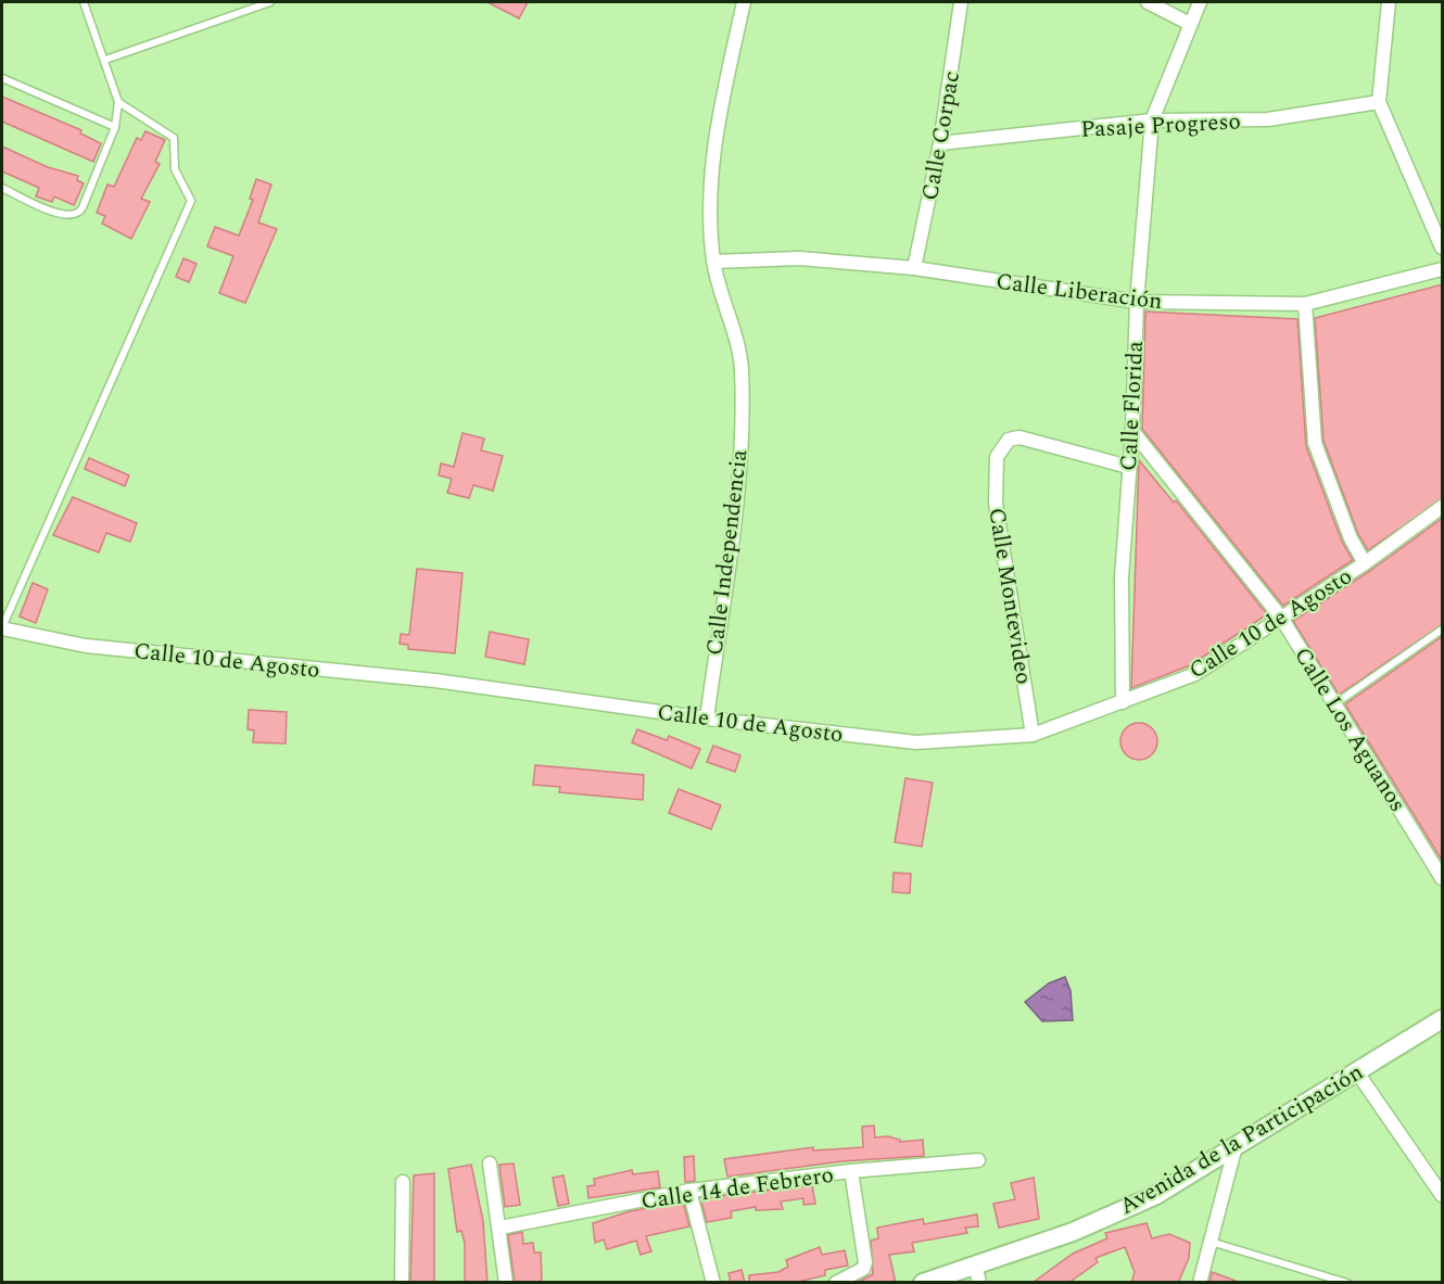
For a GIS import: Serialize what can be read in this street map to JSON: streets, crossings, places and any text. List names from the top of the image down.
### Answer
{
  "streets": {
    "main road": ["Avenida de la Participación"],
    "street": [
      "Pasaje Progreso",
      "Calle Corpac",
      "Calle Liberación",
      "Calle Florida",
      "Calle Independencia",
      "Calle Montevideo",
      "Calle 10 de Agosto",
      "Calle Los Aguanos",
      "Calle 14 de Febrero"
    ]
  },
  "crossings": [
    ["Pasaje Progreso", "Calle Corpac"],
    ["Pasaje Progreso", "Calle Florida"],
    ["Calle Corpac", "Calle Liberación"],
    ["Calle Liberación", "Calle Florida"],
    ["Calle Liberación", "Calle Independencia"],
    ["Calle Florida", "Calle Montevideo"],
    ["Calle Florida", "Calle 10 de Agosto"],
    ["Calle Florida", "Calle Los Aguanos"],
    ["Calle Independencia", "Calle 10 de Agosto"],
    ["Calle Montevideo", "Calle 10 de Agosto"],
    ["Calle 10 de Agosto", "Calle Los Aguanos"]
  ]
}
